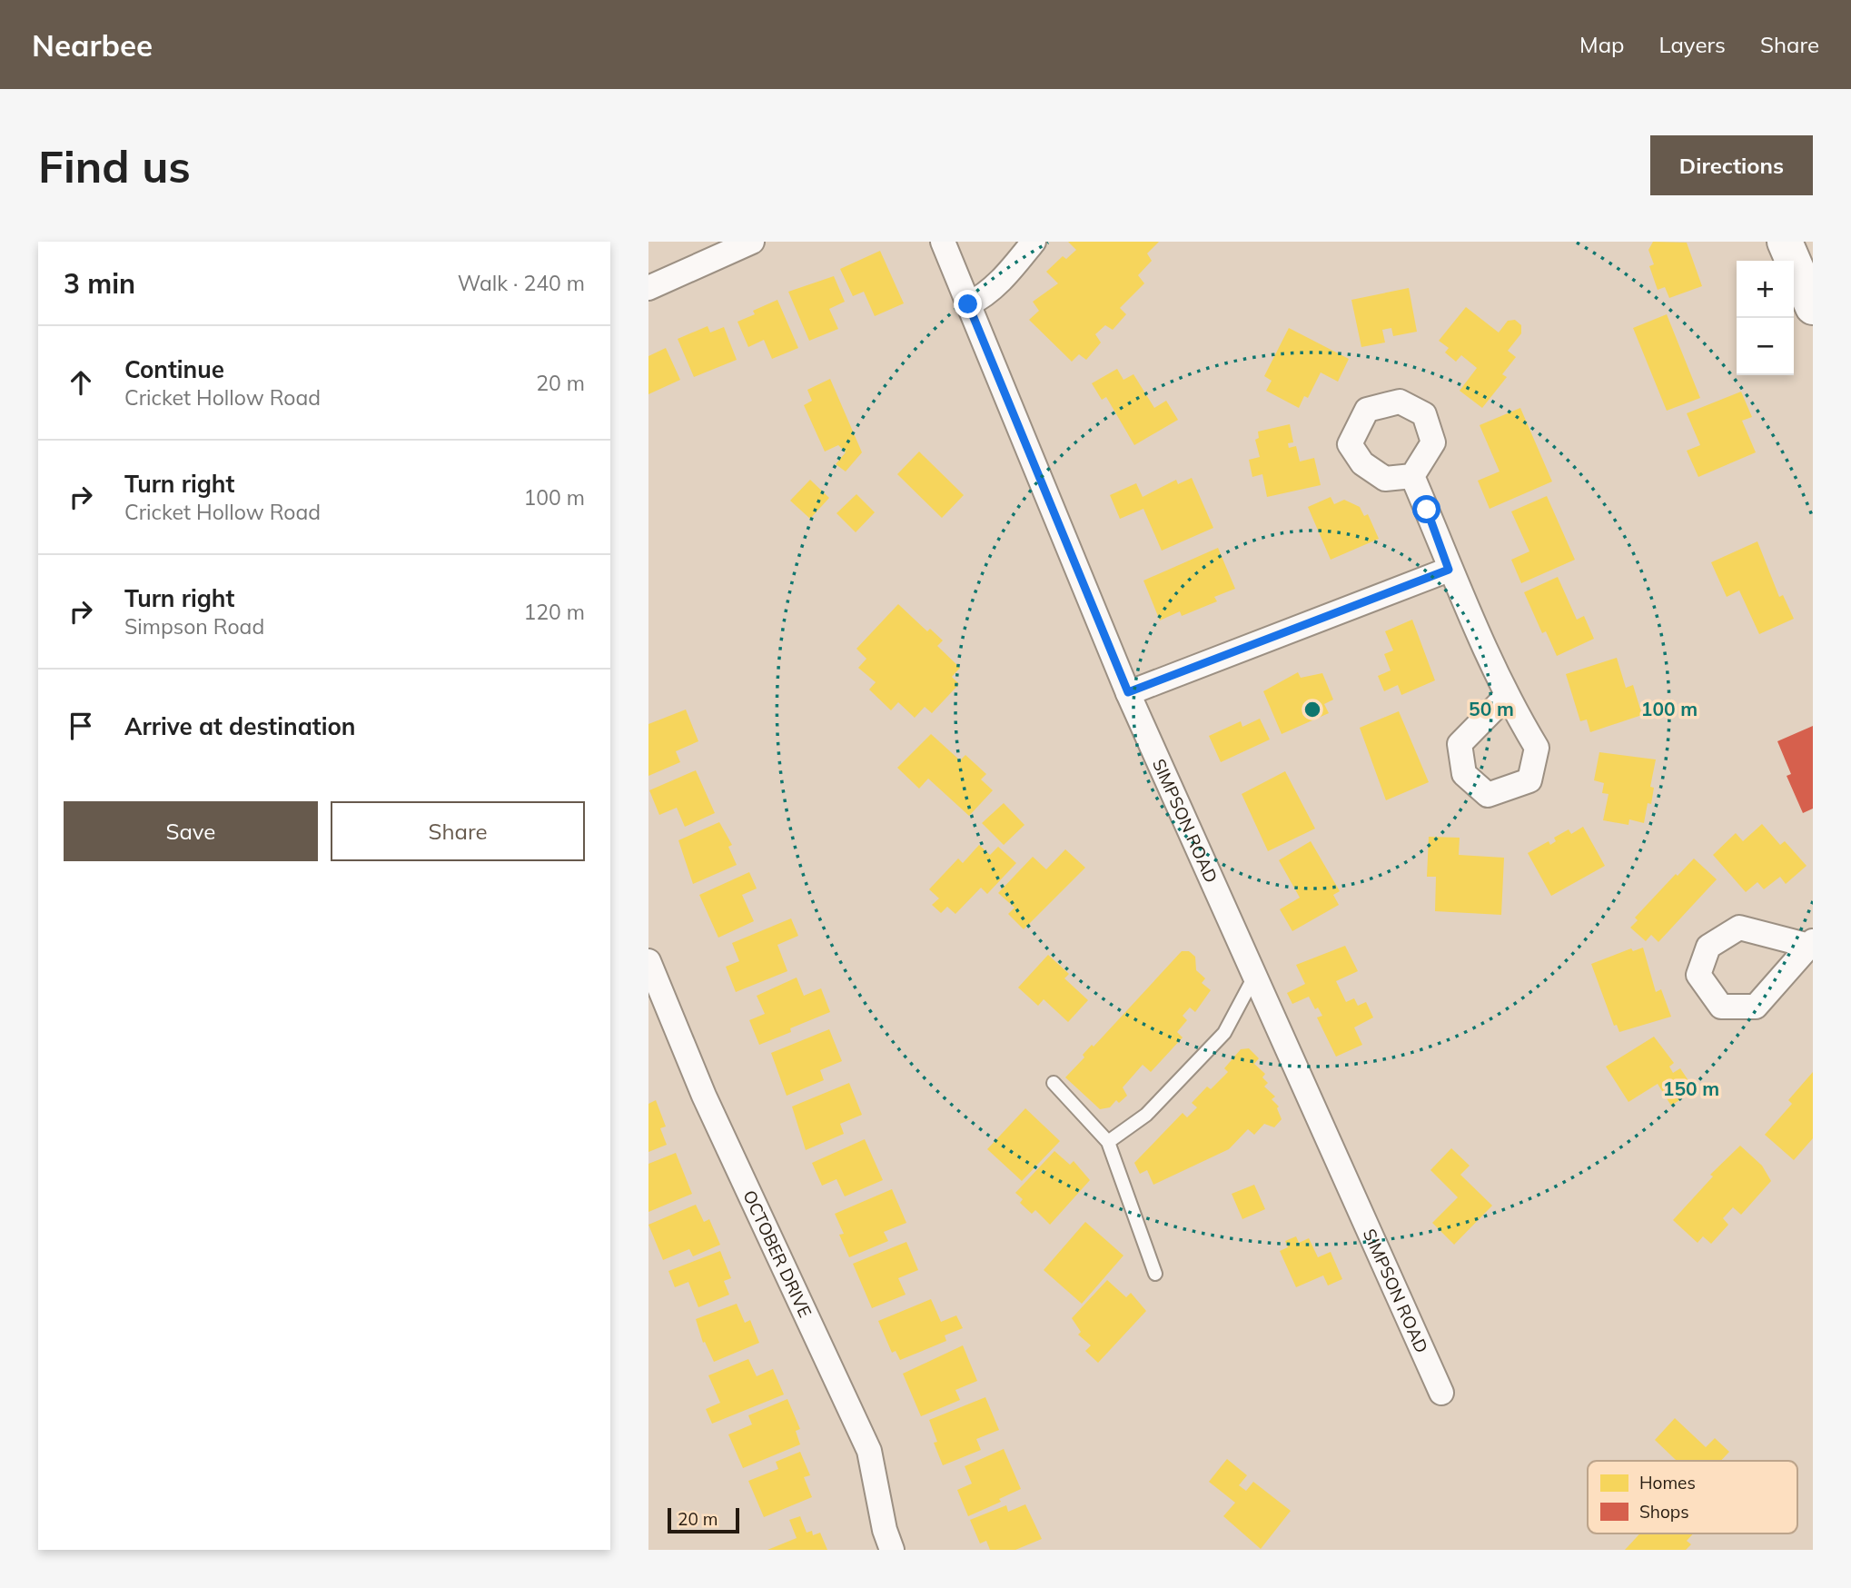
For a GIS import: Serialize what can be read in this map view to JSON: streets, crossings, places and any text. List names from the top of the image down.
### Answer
{
  "streets": {
    "street": ["SIMPSON ROAD", "OCTOBER DRIVE"]
  },
  "legend": ["Homes", "Shops"],
  "scale_bar": "20 m",
  "page": {
    "header": "Nearbee",
    "nav": ["Map", "Layers", "Share"],
    "buttons": [
      "Directions",
      ["Save", "Share"]
    ],
    "title": "Find us",
    "heading": ["3 min", "Walk · 240 m"],
    "map_buttons": ["+", "−"],
    "list": [
      ["Continue", "Cricket Hollow Road", "20 m"],
      ["Turn right", "Cricket Hollow Road", "100 m"],
      ["Turn right", "Simpson Road", "120 m"],
      "Arrive at destination"
    ],
    "scale": "20 m"
  },
  "rings": ["50 m", "100 m", "150 m"]
}
